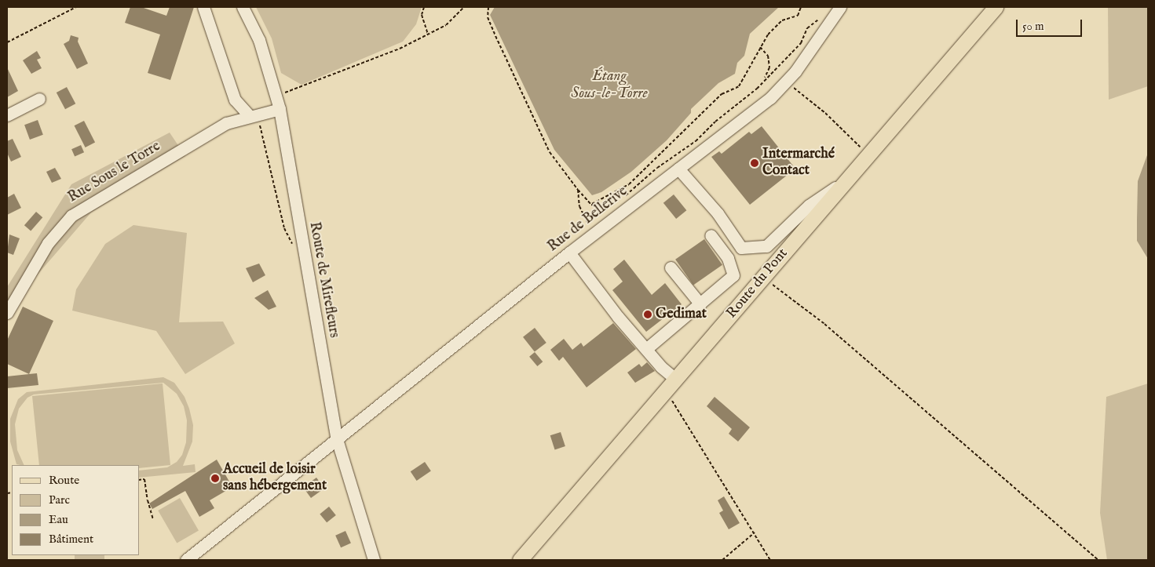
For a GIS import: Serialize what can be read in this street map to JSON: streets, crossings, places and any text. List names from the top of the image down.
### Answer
{
  "streets": {
    "main road": ["Route du Pont"],
    "street": ["Rue Sous le Torre", "Rue de Bellerive", "Route de Mirefleurs"]
  },
  "crossings": [
    ["Rue Sous le Torre", "Route de Mirefleurs"],
    ["Rue de Bellerive", "Route de Mirefleurs"]
  ],
  "water": ["Étang Sous-le-Torre"],
  "places": ["Intermarché Contact", "Gedimat", "Accueil de loisir sans hébergement"],
  "legend": [
    "Route",
    "Parc",
    "Eau",
    "Bâtiment"
  ],
  "scale_bar": "50 m"
}
